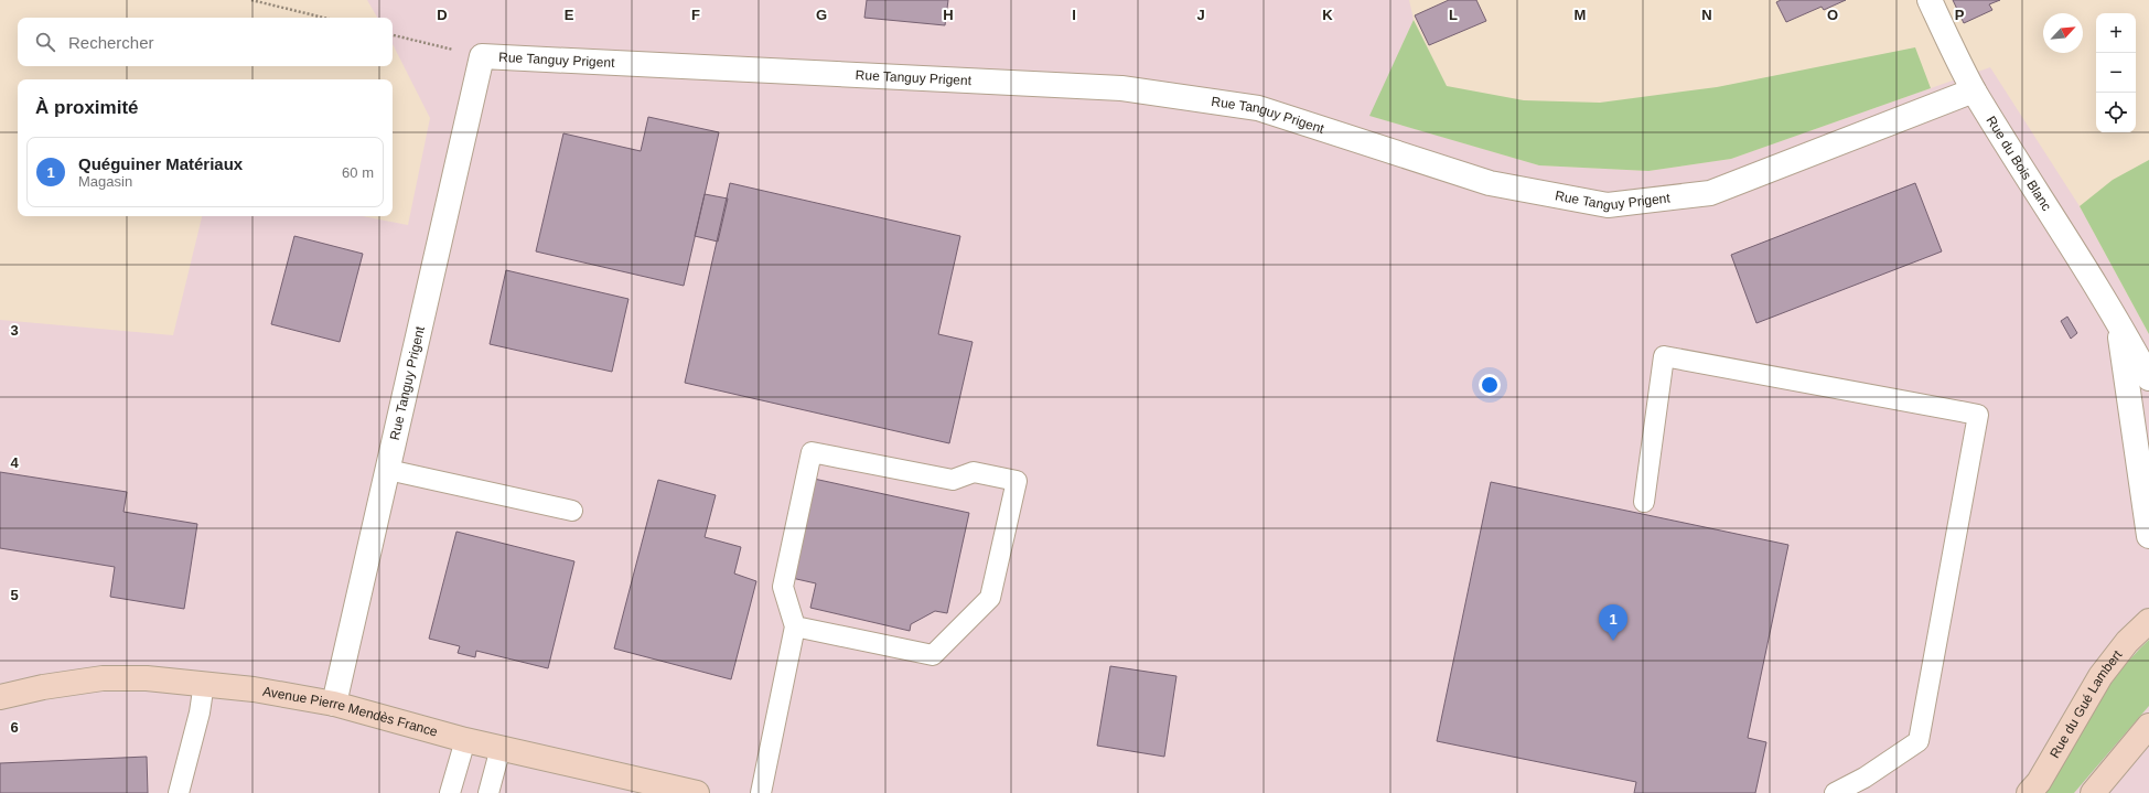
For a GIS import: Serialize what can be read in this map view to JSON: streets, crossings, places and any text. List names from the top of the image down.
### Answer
{
  "streets": {
    "street": [
      "Rue Tanguy Prigent",
      "Rue du Bois Blanc",
      "Rue du Gué Lambert",
      "Avenue Pierre Mendès France"
    ]
  },
  "crossings": [
    ["Rue Tanguy Prigent", "Rue du Bois Blanc"],
    ["Rue Tanguy Prigent", "Avenue Pierre Mendès France"]
  ],
  "north": "top right",
  "page": {
    "map_buttons": ["+", "−"],
    "search": "Rechercher",
    "heading": "À proximité",
    "list": [
      {
        "mark": "1",
        "name": "Quéguiner Matériaux",
        "note": "Magasin",
        "value": "60 m"
      }
    ],
    "pins": "1"
  },
  "grid": {
    "columns": [
      "D",
      "E",
      "F",
      "G",
      "H",
      "I",
      "J",
      "K",
      "L",
      "M",
      "N",
      "O",
      "P"
    ],
    "rows": [
      "3",
      "4",
      "5",
      "6"
    ]
  }
}
